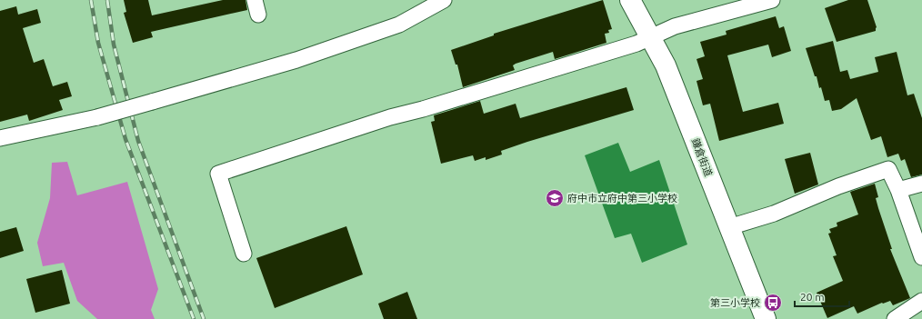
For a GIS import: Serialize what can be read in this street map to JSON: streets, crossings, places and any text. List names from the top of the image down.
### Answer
{
  "streets": {
    "main road": ["鎌倉街道"]
  },
  "places": {
    "school or university": ["府中市立府中第三小学校"],
    "bus stop": ["第三小学校"]
  },
  "scale_bar": "20 m"
}
